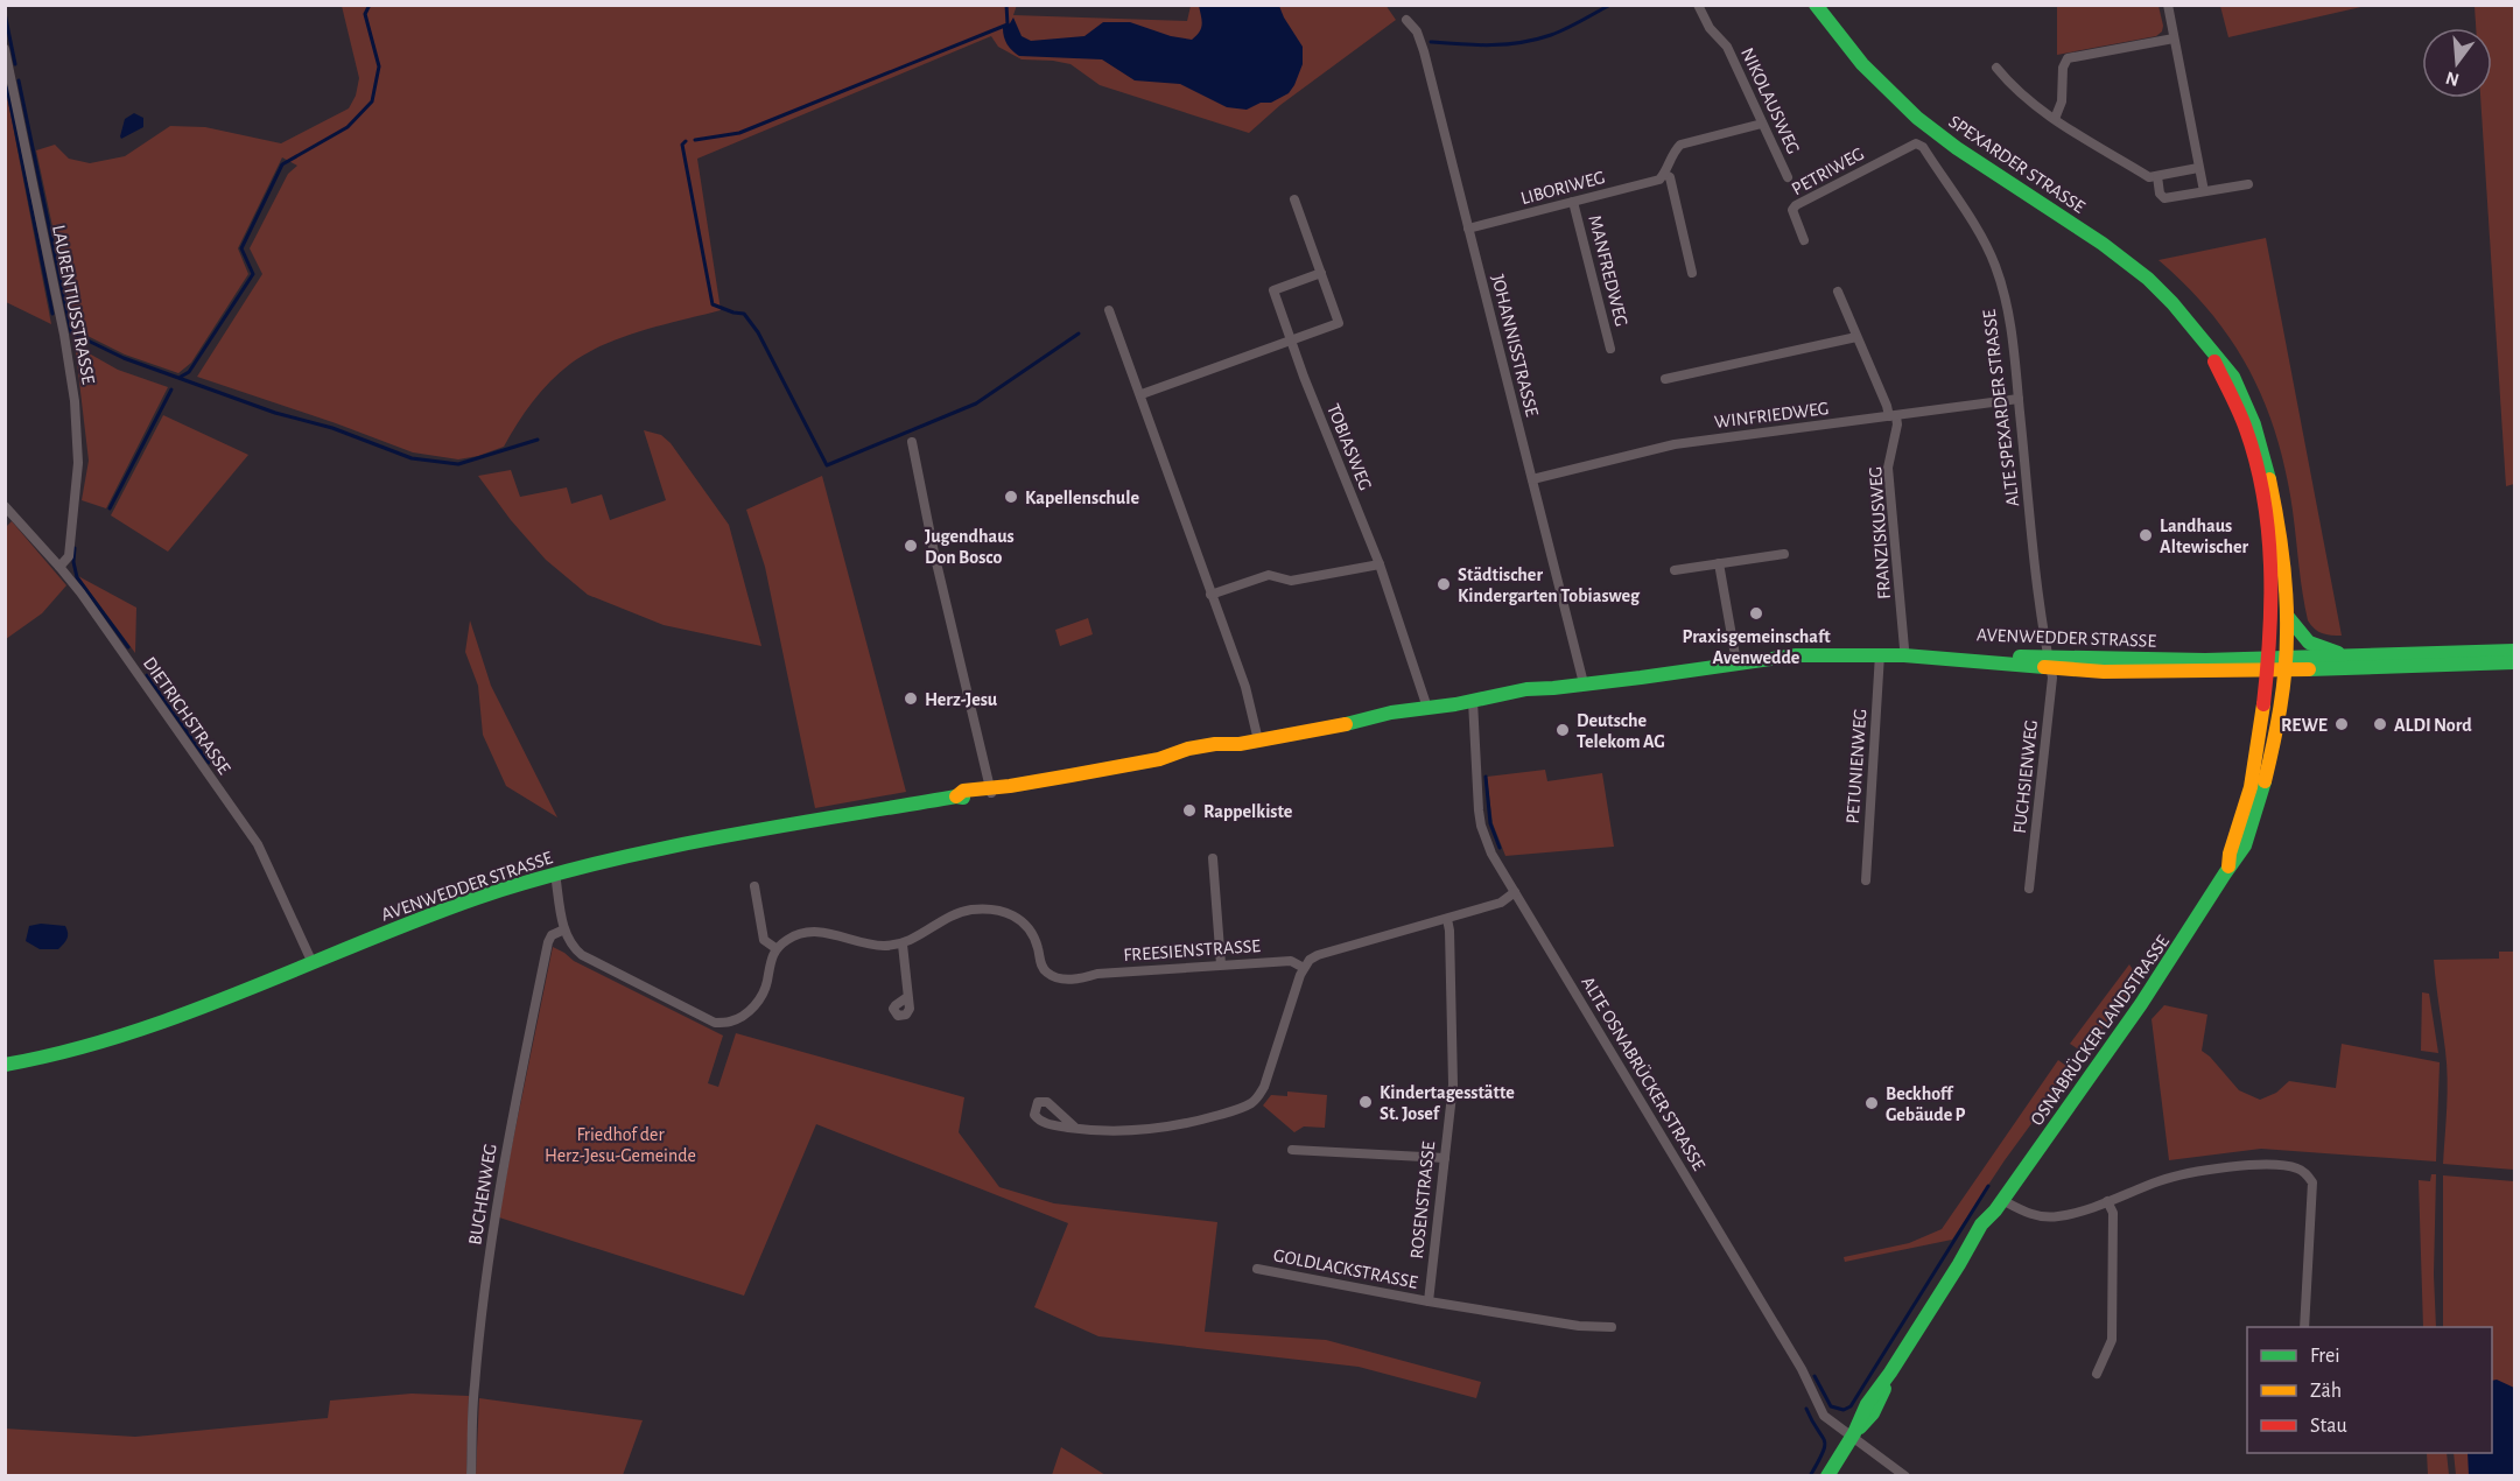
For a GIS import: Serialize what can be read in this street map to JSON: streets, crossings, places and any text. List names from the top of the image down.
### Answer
{
  "streets": {
    "main road": ["SPEXARDER STRASSE", "AVENWEDDER STRASSE", "OSNABRÜCKER LANDSTRASSE"],
    "street": [
      "NIKOLAUSWEG",
      "PETRIWEG",
      "LIBORIWEG",
      "MANFREDWEG",
      "LAURENTIUSSTRASSE",
      "JOHANNISSTRASSE",
      "ALTE SPEXARDER STRASSE",
      "WINFRIEDWEG",
      "TOBIASWEG",
      "FRANZISKUSWEG",
      "DIETRICHSTRASSE",
      "PETUNIENWEG",
      "FUCHSIENWEG",
      "FREESIENSTRASSE",
      "ALTE OSNABRÜCKER STRASSE",
      "BUCHENWEG",
      "ROSENSTRASSE",
      "GOLDLACKSTRASSE"
    ]
  },
  "crossings": [
    ["SPEXARDER STRASSE", "AVENWEDDER STRASSE"],
    ["SPEXARDER STRASSE", "OSNABRÜCKER LANDSTRASSE"],
    ["PETRIWEG", "ALTE SPEXARDER STRASSE"],
    ["LIBORIWEG", "MANFREDWEG"],
    ["LIBORIWEG", "JOHANNISSTRASSE"],
    ["LAURENTIUSSTRASSE", "DIETRICHSTRASSE"],
    ["JOHANNISSTRASSE", "WINFRIEDWEG"],
    ["JOHANNISSTRASSE", "AVENWEDDER STRASSE"],
    ["ALTE SPEXARDER STRASSE", "WINFRIEDWEG"],
    ["ALTE SPEXARDER STRASSE", "AVENWEDDER STRASSE"],
    ["ALTE SPEXARDER STRASSE", "FUCHSIENWEG"],
    ["WINFRIEDWEG", "FRANZISKUSWEG"],
    ["TOBIASWEG", "AVENWEDDER STRASSE"],
    ["FRANZISKUSWEG", "AVENWEDDER STRASSE"],
    ["AVENWEDDER STRASSE", "DIETRICHSTRASSE"],
    ["AVENWEDDER STRASSE", "PETUNIENWEG"],
    ["AVENWEDDER STRASSE", "FUCHSIENWEG"],
    ["AVENWEDDER STRASSE", "OSNABRÜCKER LANDSTRASSE"],
    ["AVENWEDDER STRASSE", "ALTE OSNABRÜCKER STRASSE"],
    ["OSNABRÜCKER LANDSTRASSE", "ALTE OSNABRÜCKER STRASSE"],
    ["ROSENSTRASSE", "GOLDLACKSTRASSE"]
  ],
  "parks": ["Friedhof der Herz-Jesu-Gemeinde"],
  "places": [
    "Kapellenschule",
    "Landhaus Altewischer",
    "Jugendhaus Don Bosco",
    "Städtischer Kindergarten Tobiasweg",
    "Praxisgemeinschaft Avenwedde",
    "Herz-Jesu",
    "REWE",
    "ALDI Nord",
    "Deutsche Telekom AG",
    "Rappelkiste",
    "Kindertagesstätte St. Josef",
    "Beckhoff Gebäude P"
  ],
  "legend": ["Frei", "Zäh", "Stau"],
  "north": "bottom"
}
